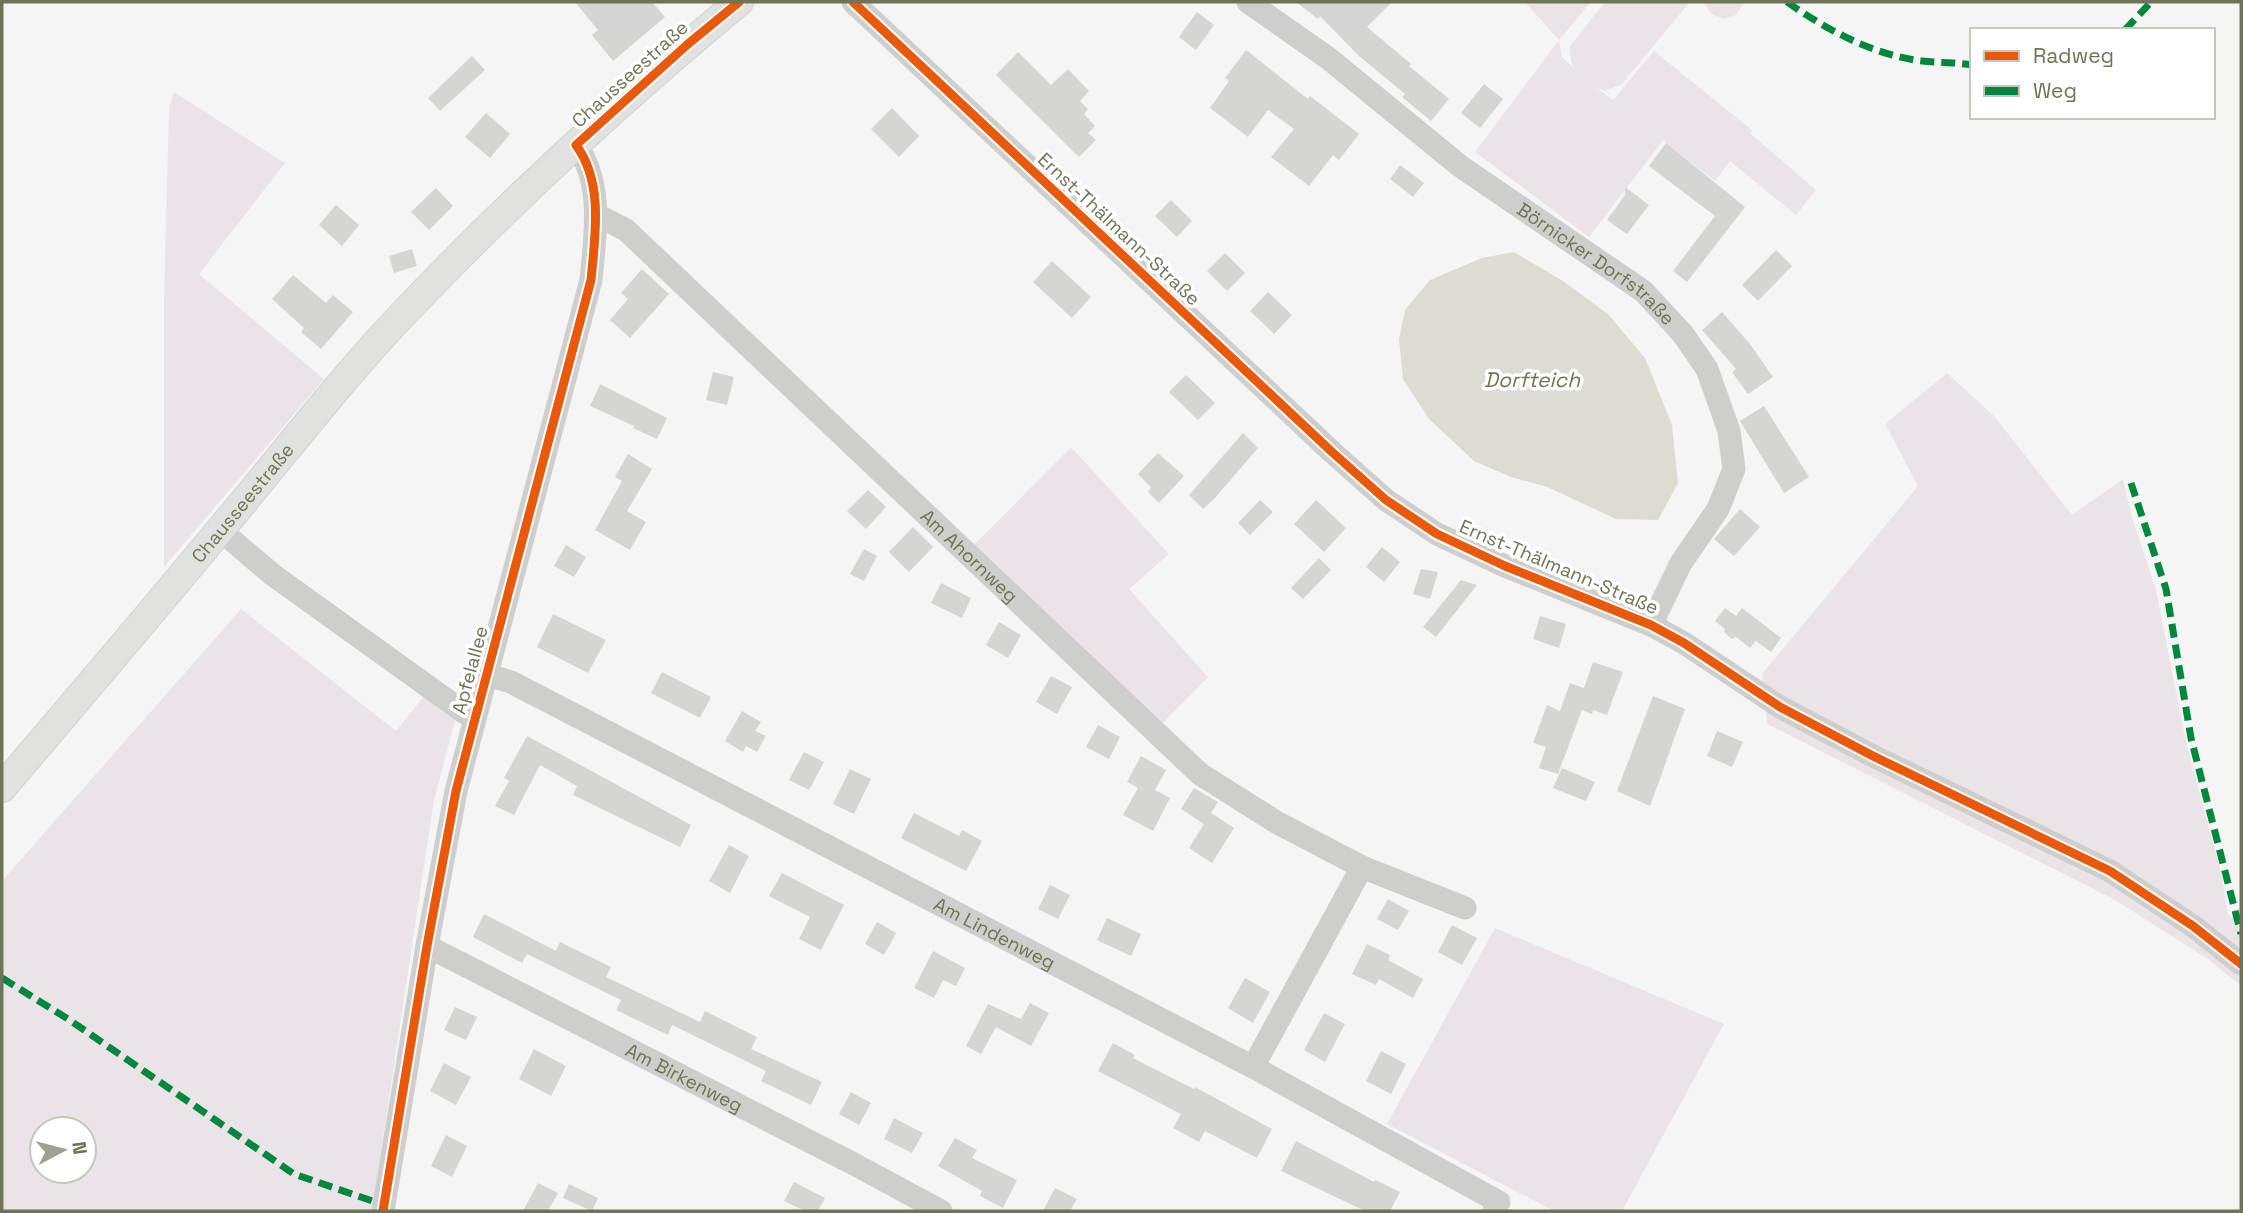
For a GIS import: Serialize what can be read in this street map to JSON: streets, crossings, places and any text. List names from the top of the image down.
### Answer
{
  "streets": {
    "main road": ["Chausseestraße"],
    "street": [
      "Ernst-Thälmann-Straße",
      "Börnicker Dorfstraße",
      "Am Ahornweg",
      "Apfelallee",
      "Am Lindenweg",
      "Am Birkenweg"
    ]
  },
  "crossings": [
    ["Chausseestraße", "Apfelallee"],
    ["Ernst-Thälmann-Straße", "Börnicker Dorfstraße"],
    ["Am Ahornweg", "Apfelallee"],
    ["Apfelallee", "Am Lindenweg"],
    ["Apfelallee", "Am Birkenweg"]
  ],
  "water": ["Dorfteich"],
  "legend": ["Radweg", "Weg"],
  "north": "right"
}
